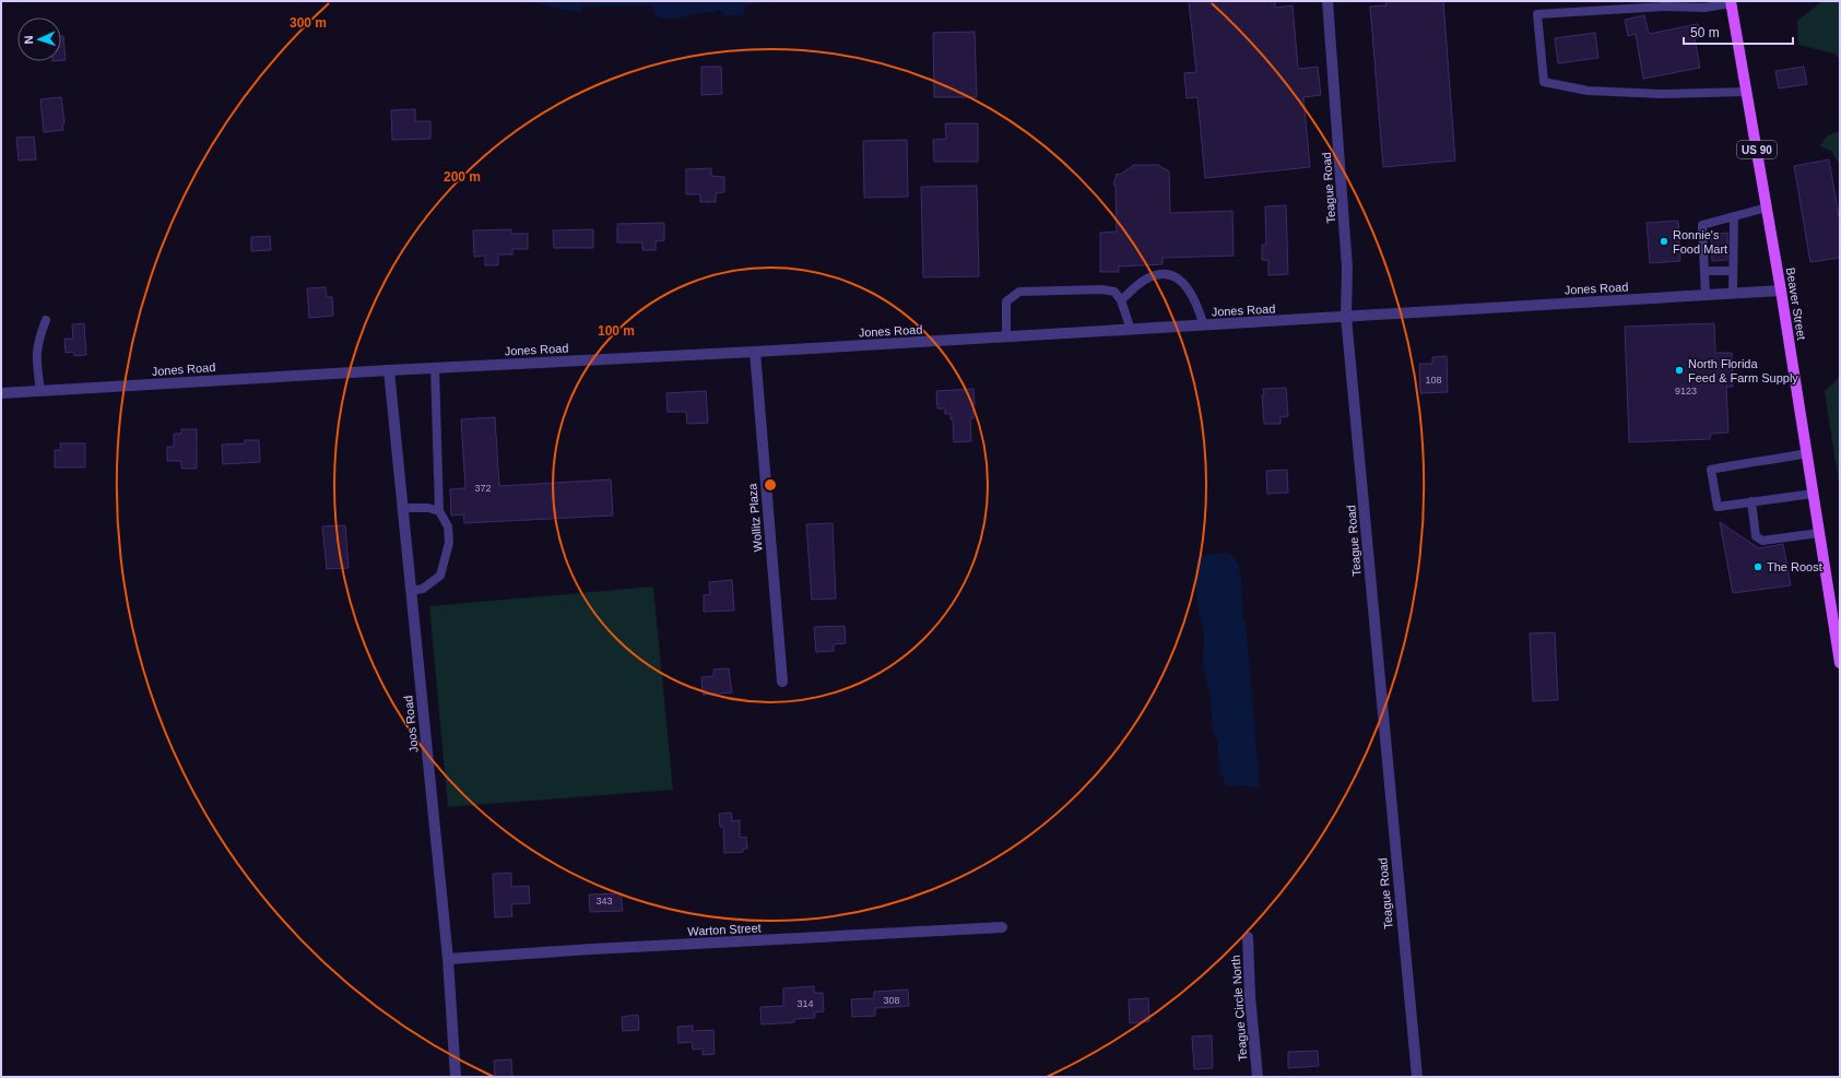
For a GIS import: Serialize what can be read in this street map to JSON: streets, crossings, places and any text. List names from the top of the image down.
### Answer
{
  "streets": {
    "main road": ["US 90", "Beaver Street"],
    "street": [
      "Teague Road",
      "Jones Road",
      "Wollitz Plaza",
      "Joos Road",
      "Warton Street",
      "Teague Circle North"
    ]
  },
  "crossings": [
    ["Teague Road", "Jones Road"],
    ["Jones Road", "Beaver Street"],
    ["Jones Road", "Wollitz Plaza"],
    ["Jones Road", "Joos Road"],
    ["Joos Road", "Warton Street"]
  ],
  "places": ["Ronnie's Food Mart", "North Florida Feed & Farm Supply", "The Roost"],
  "house_numbers": [
    "108",
    "9123",
    "372",
    "343",
    "308",
    "314"
  ],
  "scale_bar": "50 m",
  "north": "left",
  "rings": ["300 m", "200 m", "100 m"]
}
